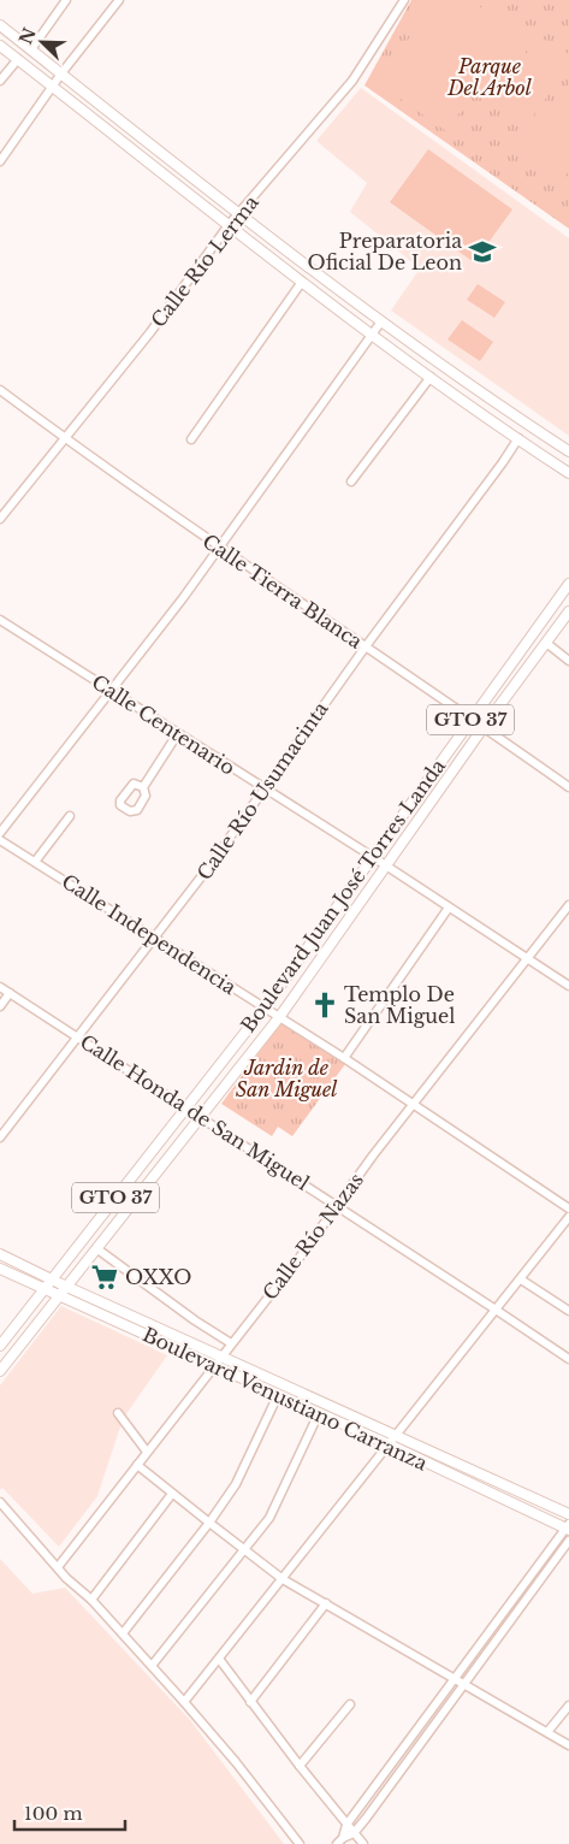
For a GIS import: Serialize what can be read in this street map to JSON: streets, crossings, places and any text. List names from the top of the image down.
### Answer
{
  "streets": {
    "main road": ["GTO 37", "Boulevard Juan José Torres Landa", "Boulevard Venustiano Carranza"],
    "street": [
      "Calle Río Lerma",
      "Calle Tierra Blanca",
      "Calle Centenario",
      "Calle Río Usumacinta",
      "Calle Independencia",
      "Calle Honda de San Miguel",
      "Calle Río Nazas"
    ]
  },
  "crossings": [
    ["Calle Río Lerma", "Calle Tierra Blanca"],
    ["Calle Tierra Blanca", "Calle Río Usumacinta"],
    ["Calle Tierra Blanca", "Boulevard Juan José Torres Landa"],
    ["Calle Centenario", "Calle Río Usumacinta"],
    ["Calle Centenario", "Boulevard Juan José Torres Landa"],
    ["Calle Centenario", "Calle Río Nazas"],
    ["Calle Río Usumacinta", "Calle Independencia"],
    ["Calle Río Usumacinta", "Calle Honda de San Miguel"],
    ["Boulevard Juan José Torres Landa", "Calle Independencia"],
    ["Boulevard Juan José Torres Landa", "Calle Honda de San Miguel"],
    ["Boulevard Juan José Torres Landa", "Boulevard Venustiano Carranza"],
    ["Calle Independencia", "Calle Río Nazas"],
    ["Calle Honda de San Miguel", "Calle Río Nazas"],
    ["Calle Río Nazas", "Boulevard Venustiano Carranza"]
  ],
  "parks": ["Parque Del Arbol", "Jardin de San Miguel"],
  "places": {
    "school or university": ["Preparatoria Oficial De Leon"],
    "church": ["Templo De San Miguel"],
    "supermarket": ["OXXO"]
  },
  "scale_bar": "100 m",
  "north": "top left"
}
